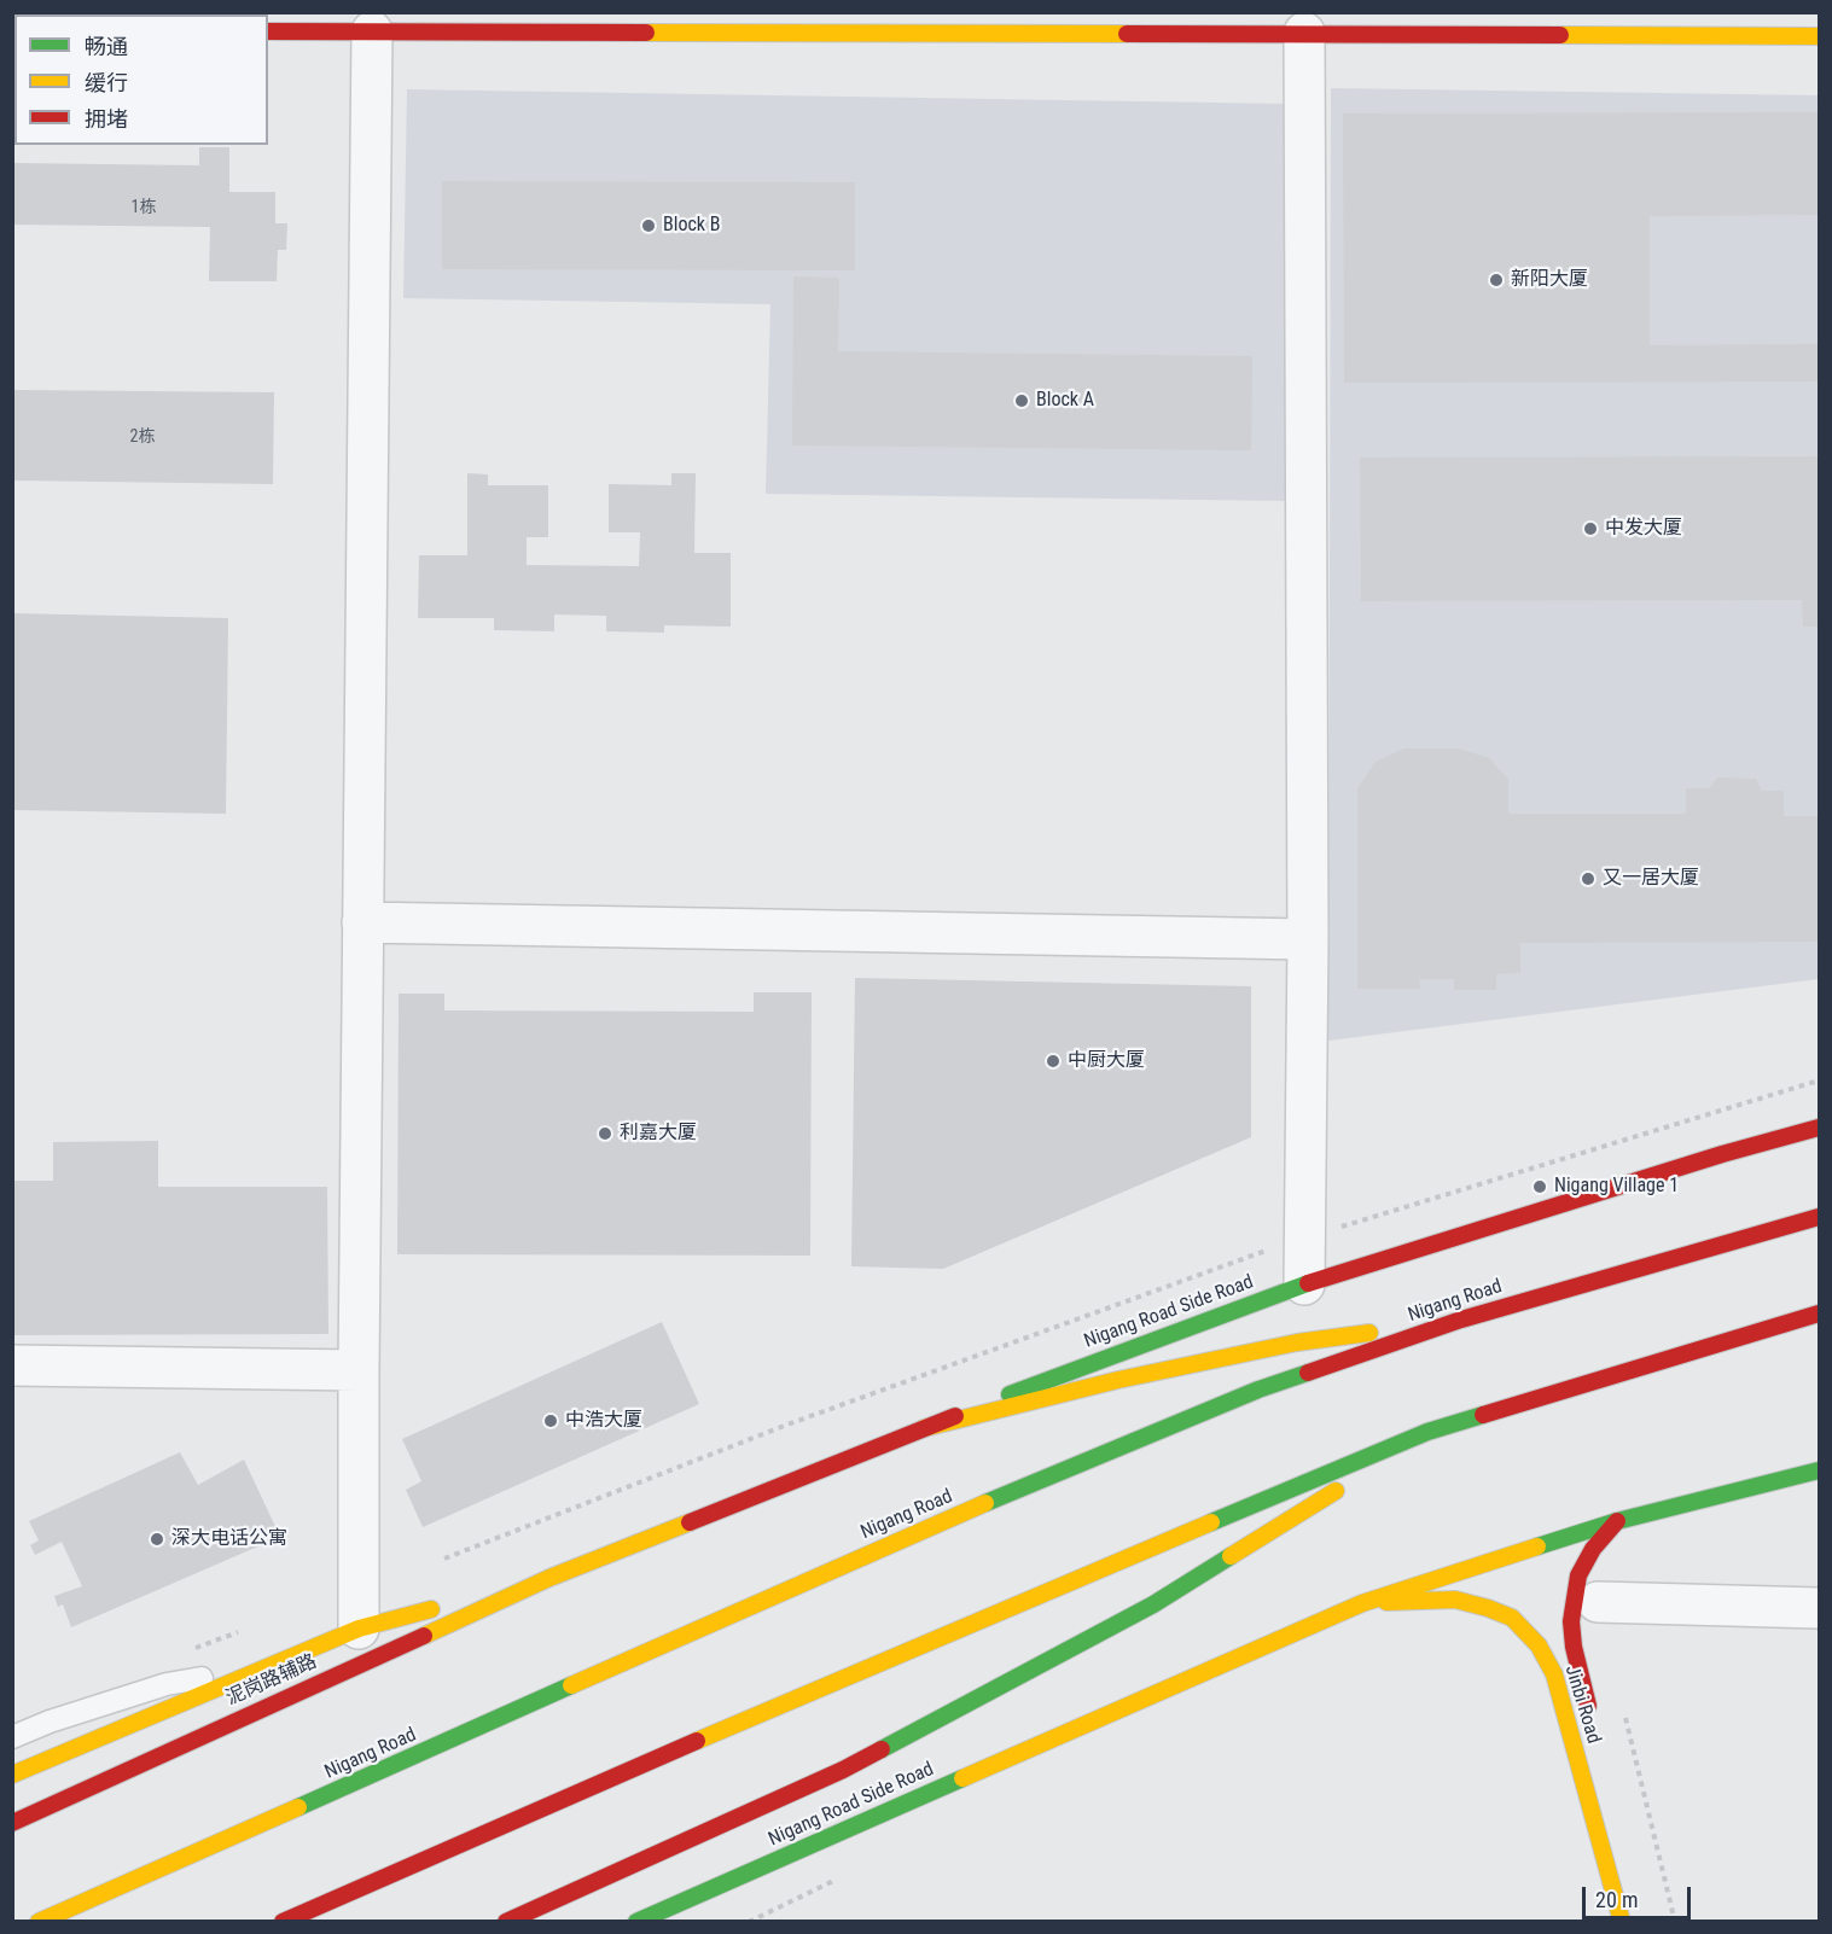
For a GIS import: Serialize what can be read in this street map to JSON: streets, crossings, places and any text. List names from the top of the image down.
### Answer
{
  "streets": {
    "main road": [
      "Nigang Road",
      "Nigang Road Side Road",
      "泥岗路辅路",
      "Jinbi Road"
    ]
  },
  "crossings": [
    ["Nigang Road Side Road", "泥岗路辅路"],
    ["Nigang Road Side Road", "Jinbi Road"]
  ],
  "places": [
    "Block B",
    "新阳大厦",
    "Block A",
    "中发大厦",
    "又一居大厦",
    "中厨大厦",
    "利嘉大厦",
    "Nigang Village 1",
    "中浩大厦",
    "深大电话公寓"
  ],
  "house_numbers": ["1栋", "2栋"],
  "legend": ["畅通", "缓行", "拥堵"],
  "scale_bar": "20 m"
}
